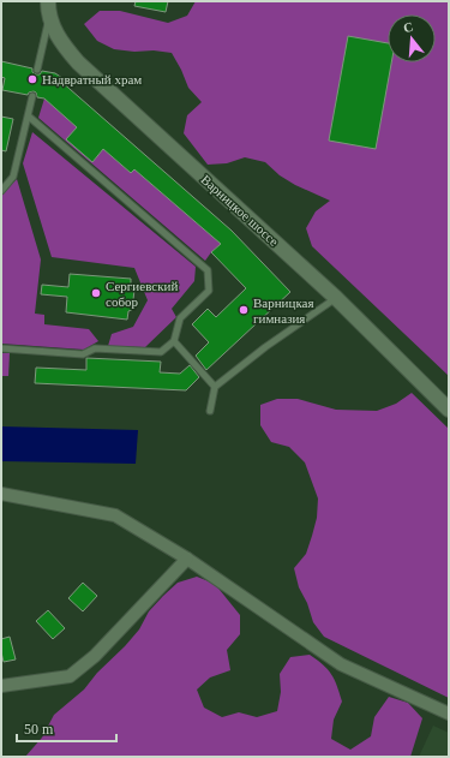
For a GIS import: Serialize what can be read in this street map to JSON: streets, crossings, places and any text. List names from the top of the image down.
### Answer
{
  "streets": {
    "street": ["Варницкое шоссе"]
  },
  "places": ["Надвратный храм", "Сергиевский собор", "Варницкая гимназия"],
  "scale_bar": "50 m",
  "north": "top"
}
